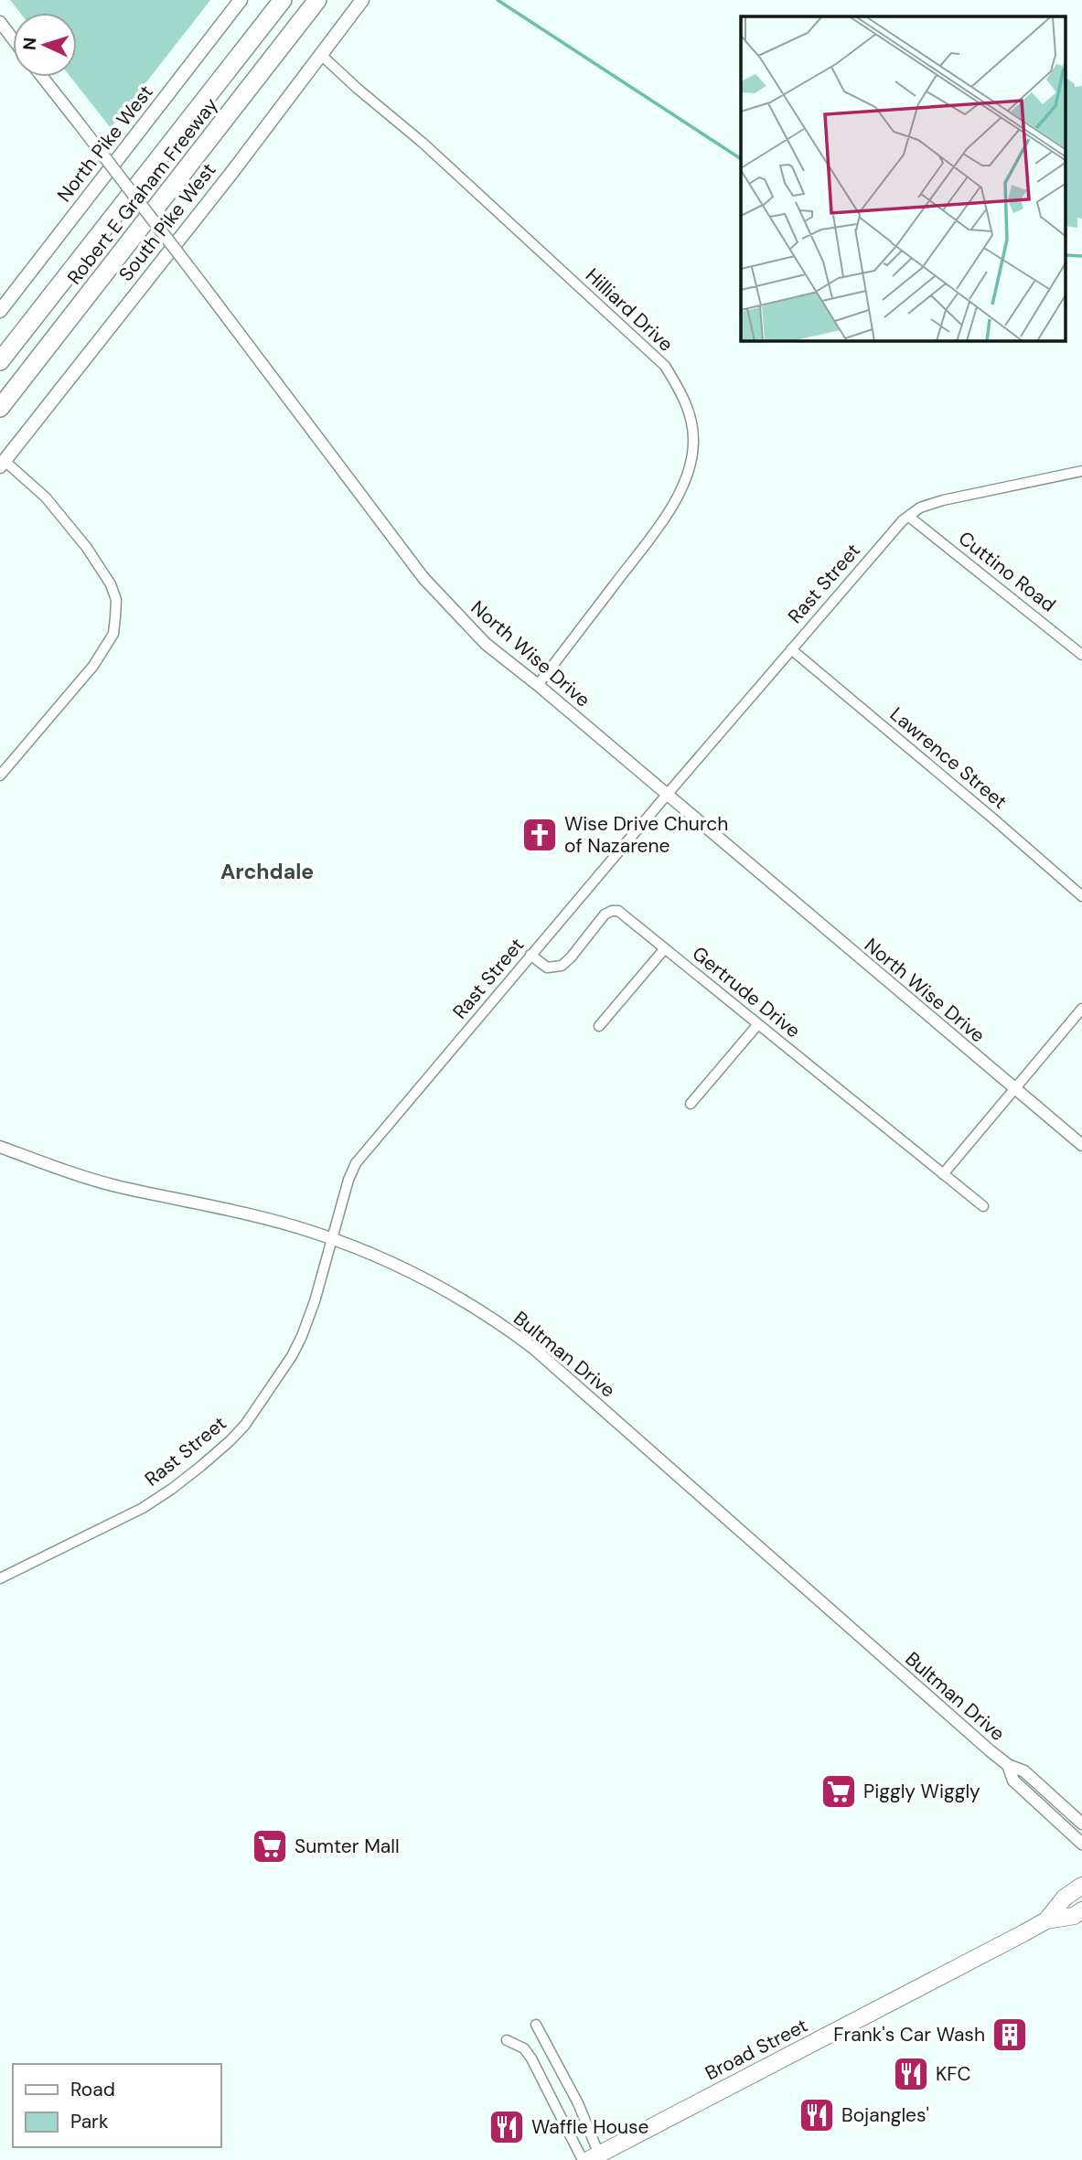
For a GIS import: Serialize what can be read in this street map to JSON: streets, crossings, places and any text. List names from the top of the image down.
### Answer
{
  "streets": {
    "highway": ["Robert E Graham Freeway", "Broad Street"],
    "main road": ["North Pike West", "South Pike West"],
    "street": [
      "Hilliard Drive",
      "Cuttino Road",
      "Rast Street",
      "North Wise Drive",
      "Lawrence Street",
      "Gertrude Drive",
      "Bultman Drive"
    ]
  },
  "crossings": [
    ["South Pike West", "Hilliard Drive"],
    ["Hilliard Drive", "North Wise Drive"],
    ["Cuttino Road", "Rast Street"],
    ["Rast Street", "North Wise Drive"],
    ["Rast Street", "Lawrence Street"],
    ["Rast Street", "Gertrude Drive"],
    ["Rast Street", "Bultman Drive"]
  ],
  "districts": ["Archdale"],
  "places": {
    "church": ["Wise Drive Church of Nazarene"],
    "supermarket": ["Piggly Wiggly", "Sumter Mall"],
    "building": ["Frank's Car Wash"],
    "restaurant": ["KFC", "Bojangles'", "Waffle House"]
  },
  "legend": ["Road", "Park"],
  "north": "left"
}
